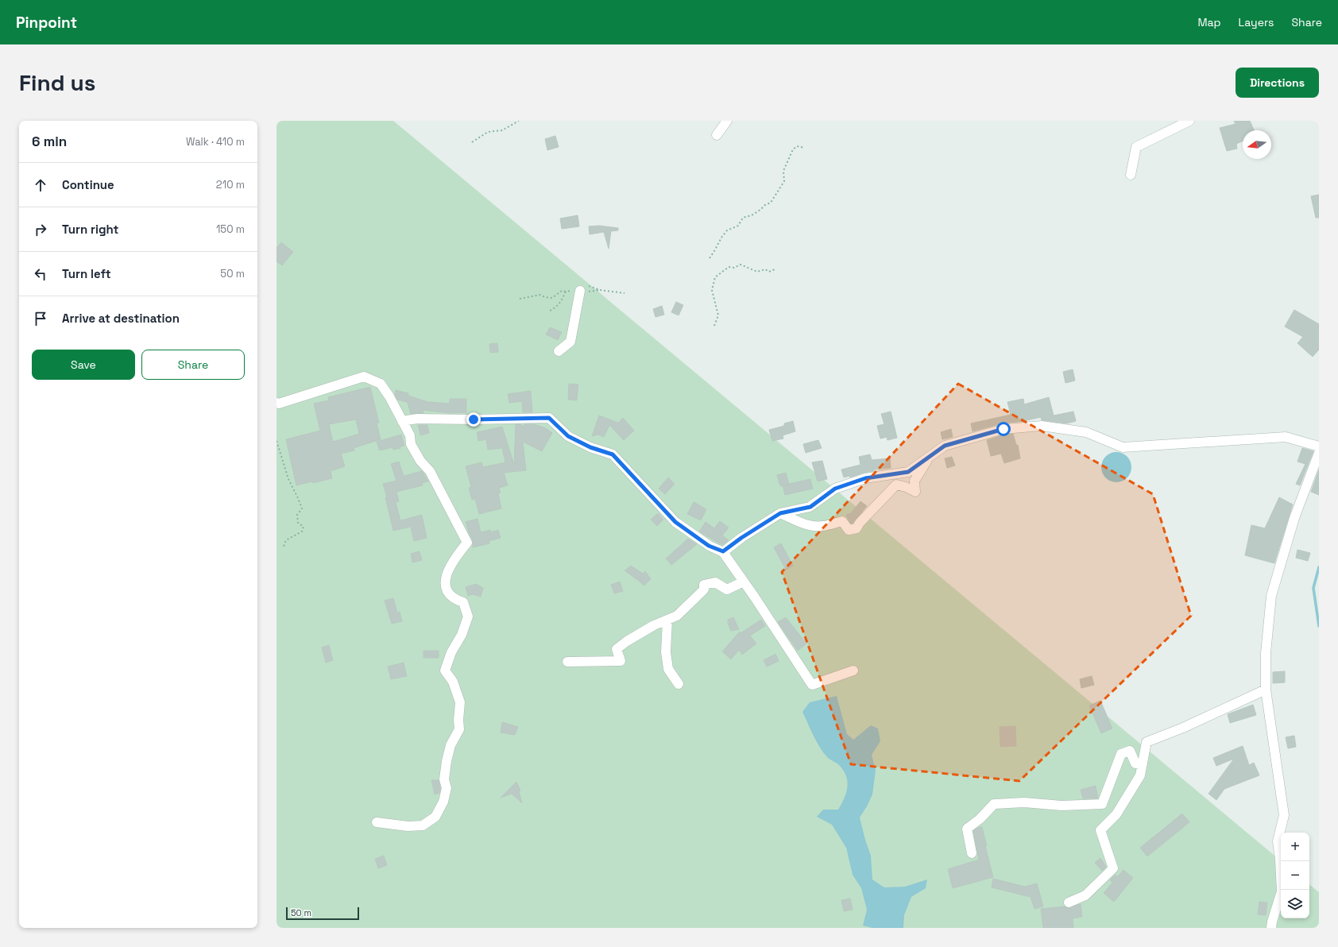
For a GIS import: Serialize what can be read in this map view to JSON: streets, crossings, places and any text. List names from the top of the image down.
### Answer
{
  "scale_bar": "50 m",
  "north": "left",
  "page": {
    "header": "Pinpoint",
    "nav": ["Map", "Layers", "Share"],
    "buttons": [
      "Directions",
      ["Save", "Share"]
    ],
    "title": "Find us",
    "heading": ["6 min", "Walk · 410 m"],
    "list": [
      ["Continue", "210 m"],
      ["Turn right", "150 m"],
      ["Turn left", "50 m"],
      "Arrive at destination"
    ],
    "map_buttons": ["+", "−"],
    "scale": "50 m"
  }
}
